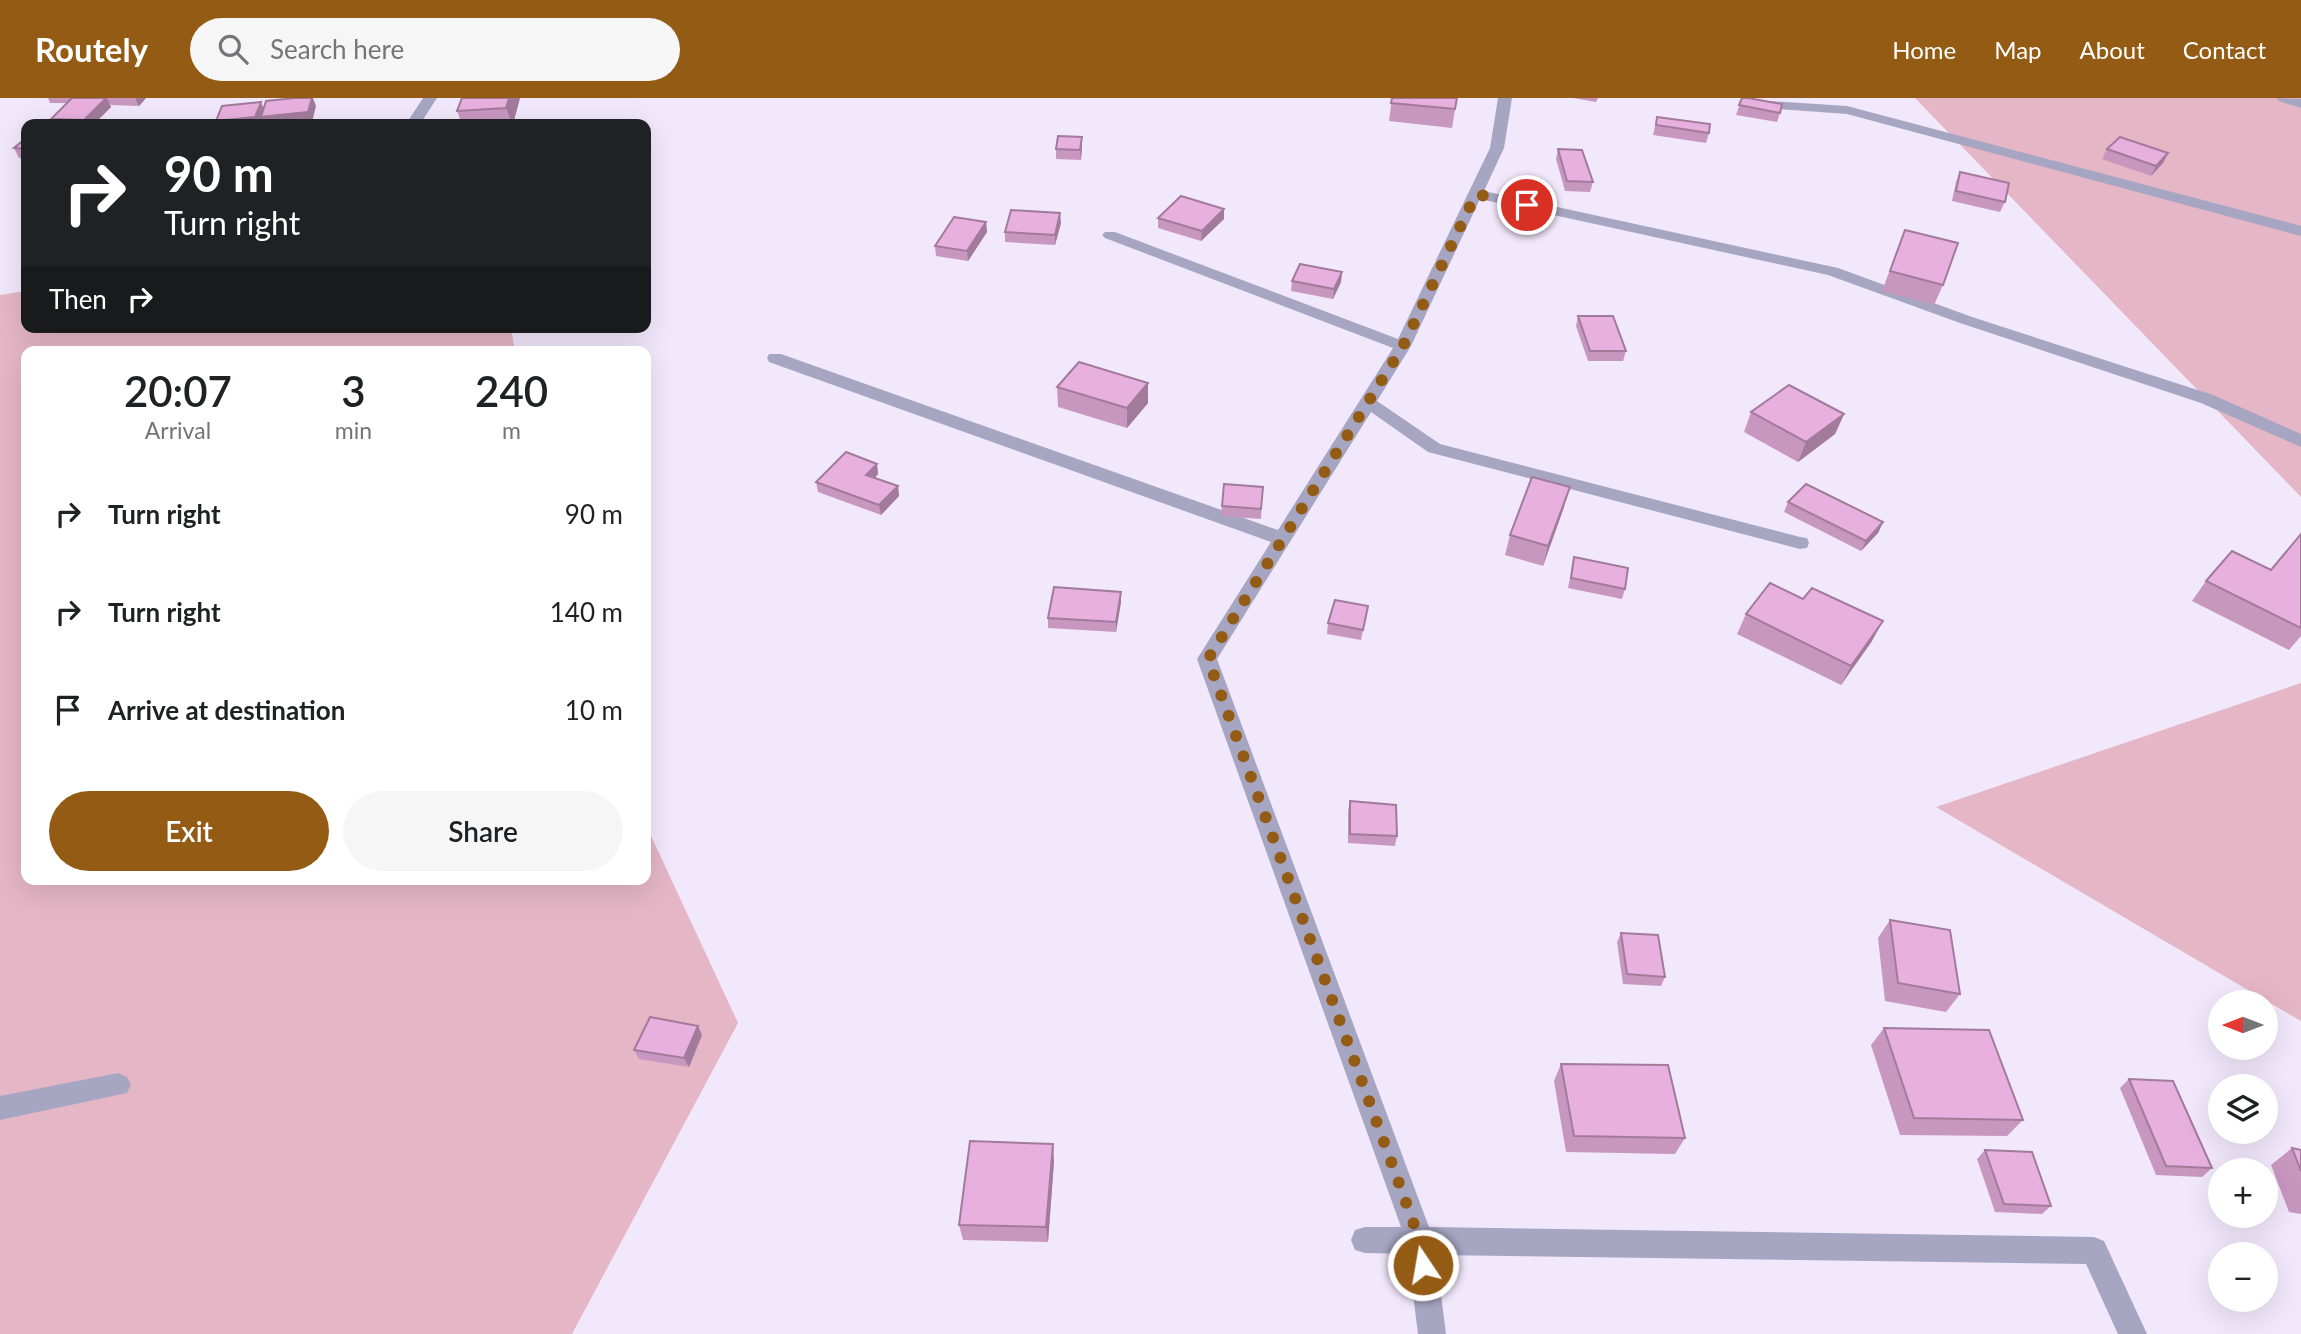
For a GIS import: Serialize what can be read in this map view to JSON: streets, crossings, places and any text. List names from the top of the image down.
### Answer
{
  "north": "left",
  "page": {
    "header": "Routely",
    "search": "Search here",
    "nav": [
      "Home",
      "Map",
      "About",
      "Contact"
    ],
    "turn": ["90 m", "Turn right"],
    "then": "Then",
    "eta": [
      "20:07",
      "Arrival",
      "3",
      "min",
      "240",
      "m"
    ],
    "list": [
      {
        "name": "Turn right",
        "value": "90 m"
      },
      {
        "name": "Turn right",
        "value": "140 m"
      },
      {
        "name": "Arrive at destination",
        "value": "10 m"
      }
    ],
    "buttons": ["Exit", "Share"],
    "map_buttons": ["+", "−"]
  }
}
